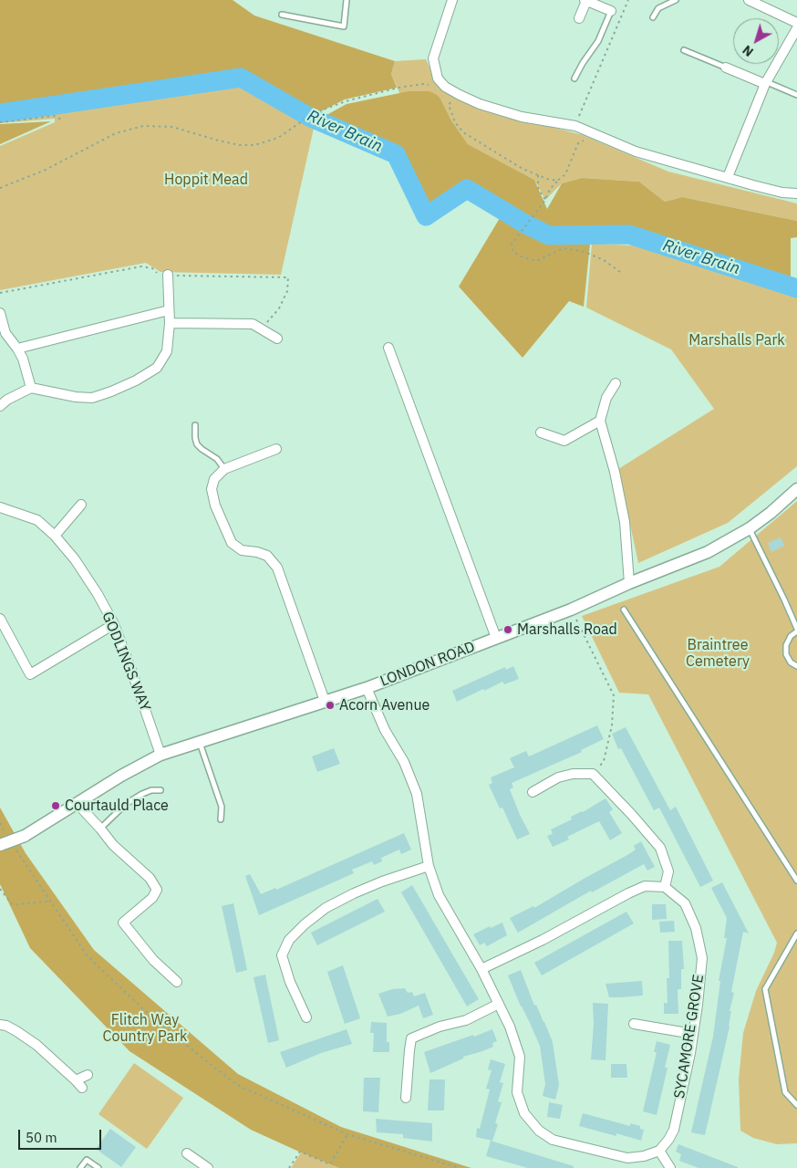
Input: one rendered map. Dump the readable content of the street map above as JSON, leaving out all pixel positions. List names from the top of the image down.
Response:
{
  "streets": {
    "street": ["GODLINGS WAY", "LONDON ROAD", "SYCAMORE GROVE"]
  },
  "crossings": [
    ["GODLINGS WAY", "LONDON ROAD"]
  ],
  "water": ["River Brain"],
  "parks": [
    "Hoppit Mead",
    "Marshalls Park",
    "Braintree Cemetery",
    "Flitch Way Country Park"
  ],
  "places": ["Marshalls Road", "Acorn Avenue", "Courtauld Place"],
  "scale_bar": "50 m",
  "north": "bottom left"
}
